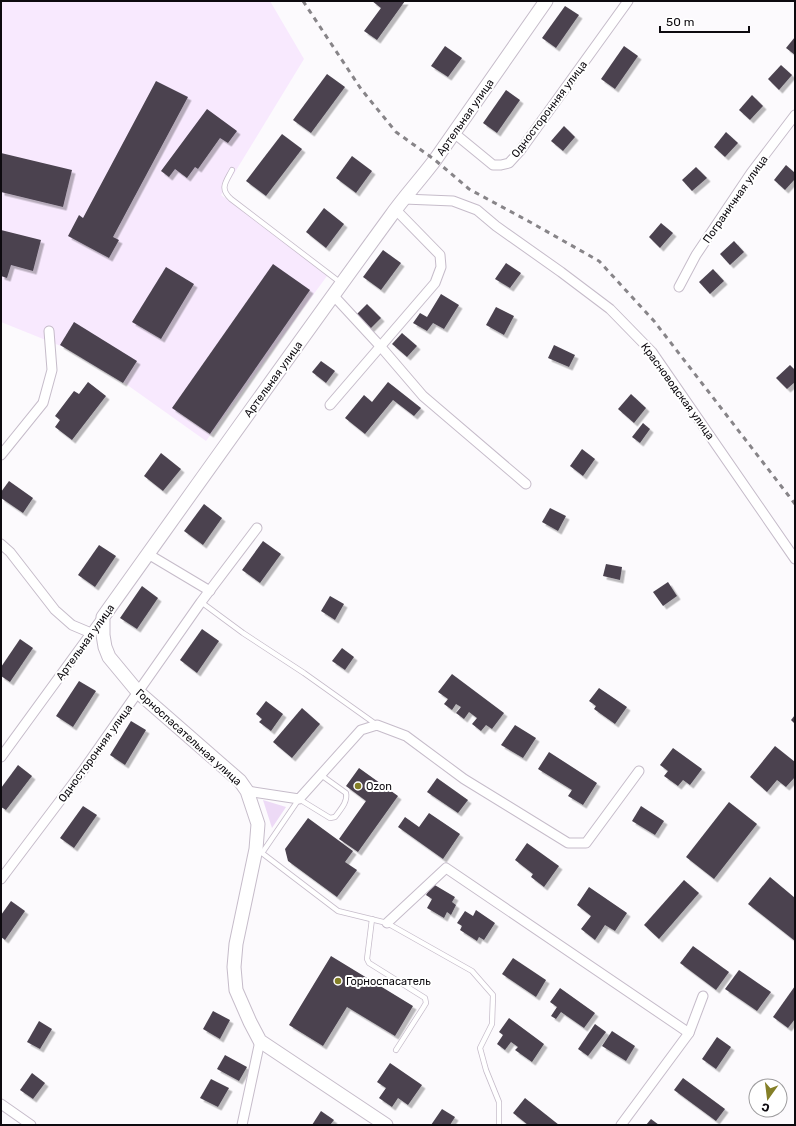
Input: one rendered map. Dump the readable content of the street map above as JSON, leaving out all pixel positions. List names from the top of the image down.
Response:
{
  "streets": {
    "main road": ["Артельная улица", "Горноспасательная улица"],
    "street": ["Односторонняя улица", "Пограничная улица", "Красноводская улица"]
  },
  "crossings": [
    ["Односторонняя улица", "Артельная улица"],
    ["Односторонняя улица", "Горноспасательная улица"],
    ["Артельная улица", "Красноводская улица"],
    ["Артельная улица", "Горноспасательная улица"]
  ],
  "places": ["Ozon", "Горноспасатель"],
  "scale_bar": "50 m",
  "north": "bottom"
}
